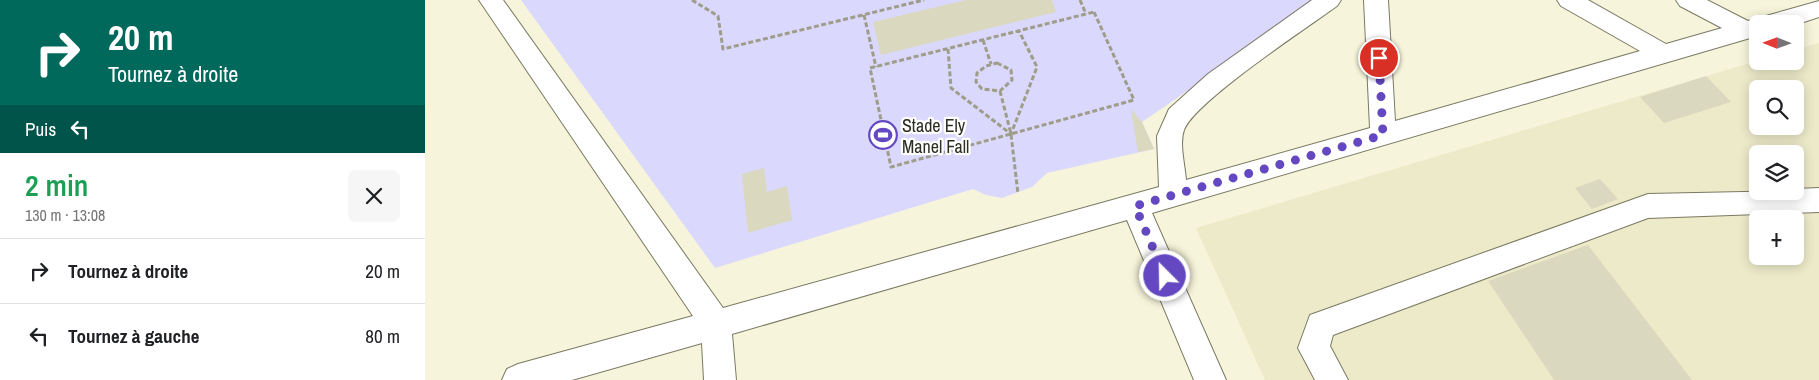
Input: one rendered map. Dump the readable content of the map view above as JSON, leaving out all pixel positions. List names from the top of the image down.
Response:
{
  "places": {
    "sports": ["Stade Ely Manel Fall"]
  },
  "north": "left",
  "page": {
    "turn": ["20 m", "Tournez à droite"],
    "map_buttons": "+",
    "then": "Puis",
    "heading": ["2 min", "130 m · 13:08"],
    "list": [
      {
        "name": "Tournez à droite",
        "value": "20 m"
      },
      {
        "name": "Tournez à gauche",
        "value": "80 m"
      }
    ]
  }
}
